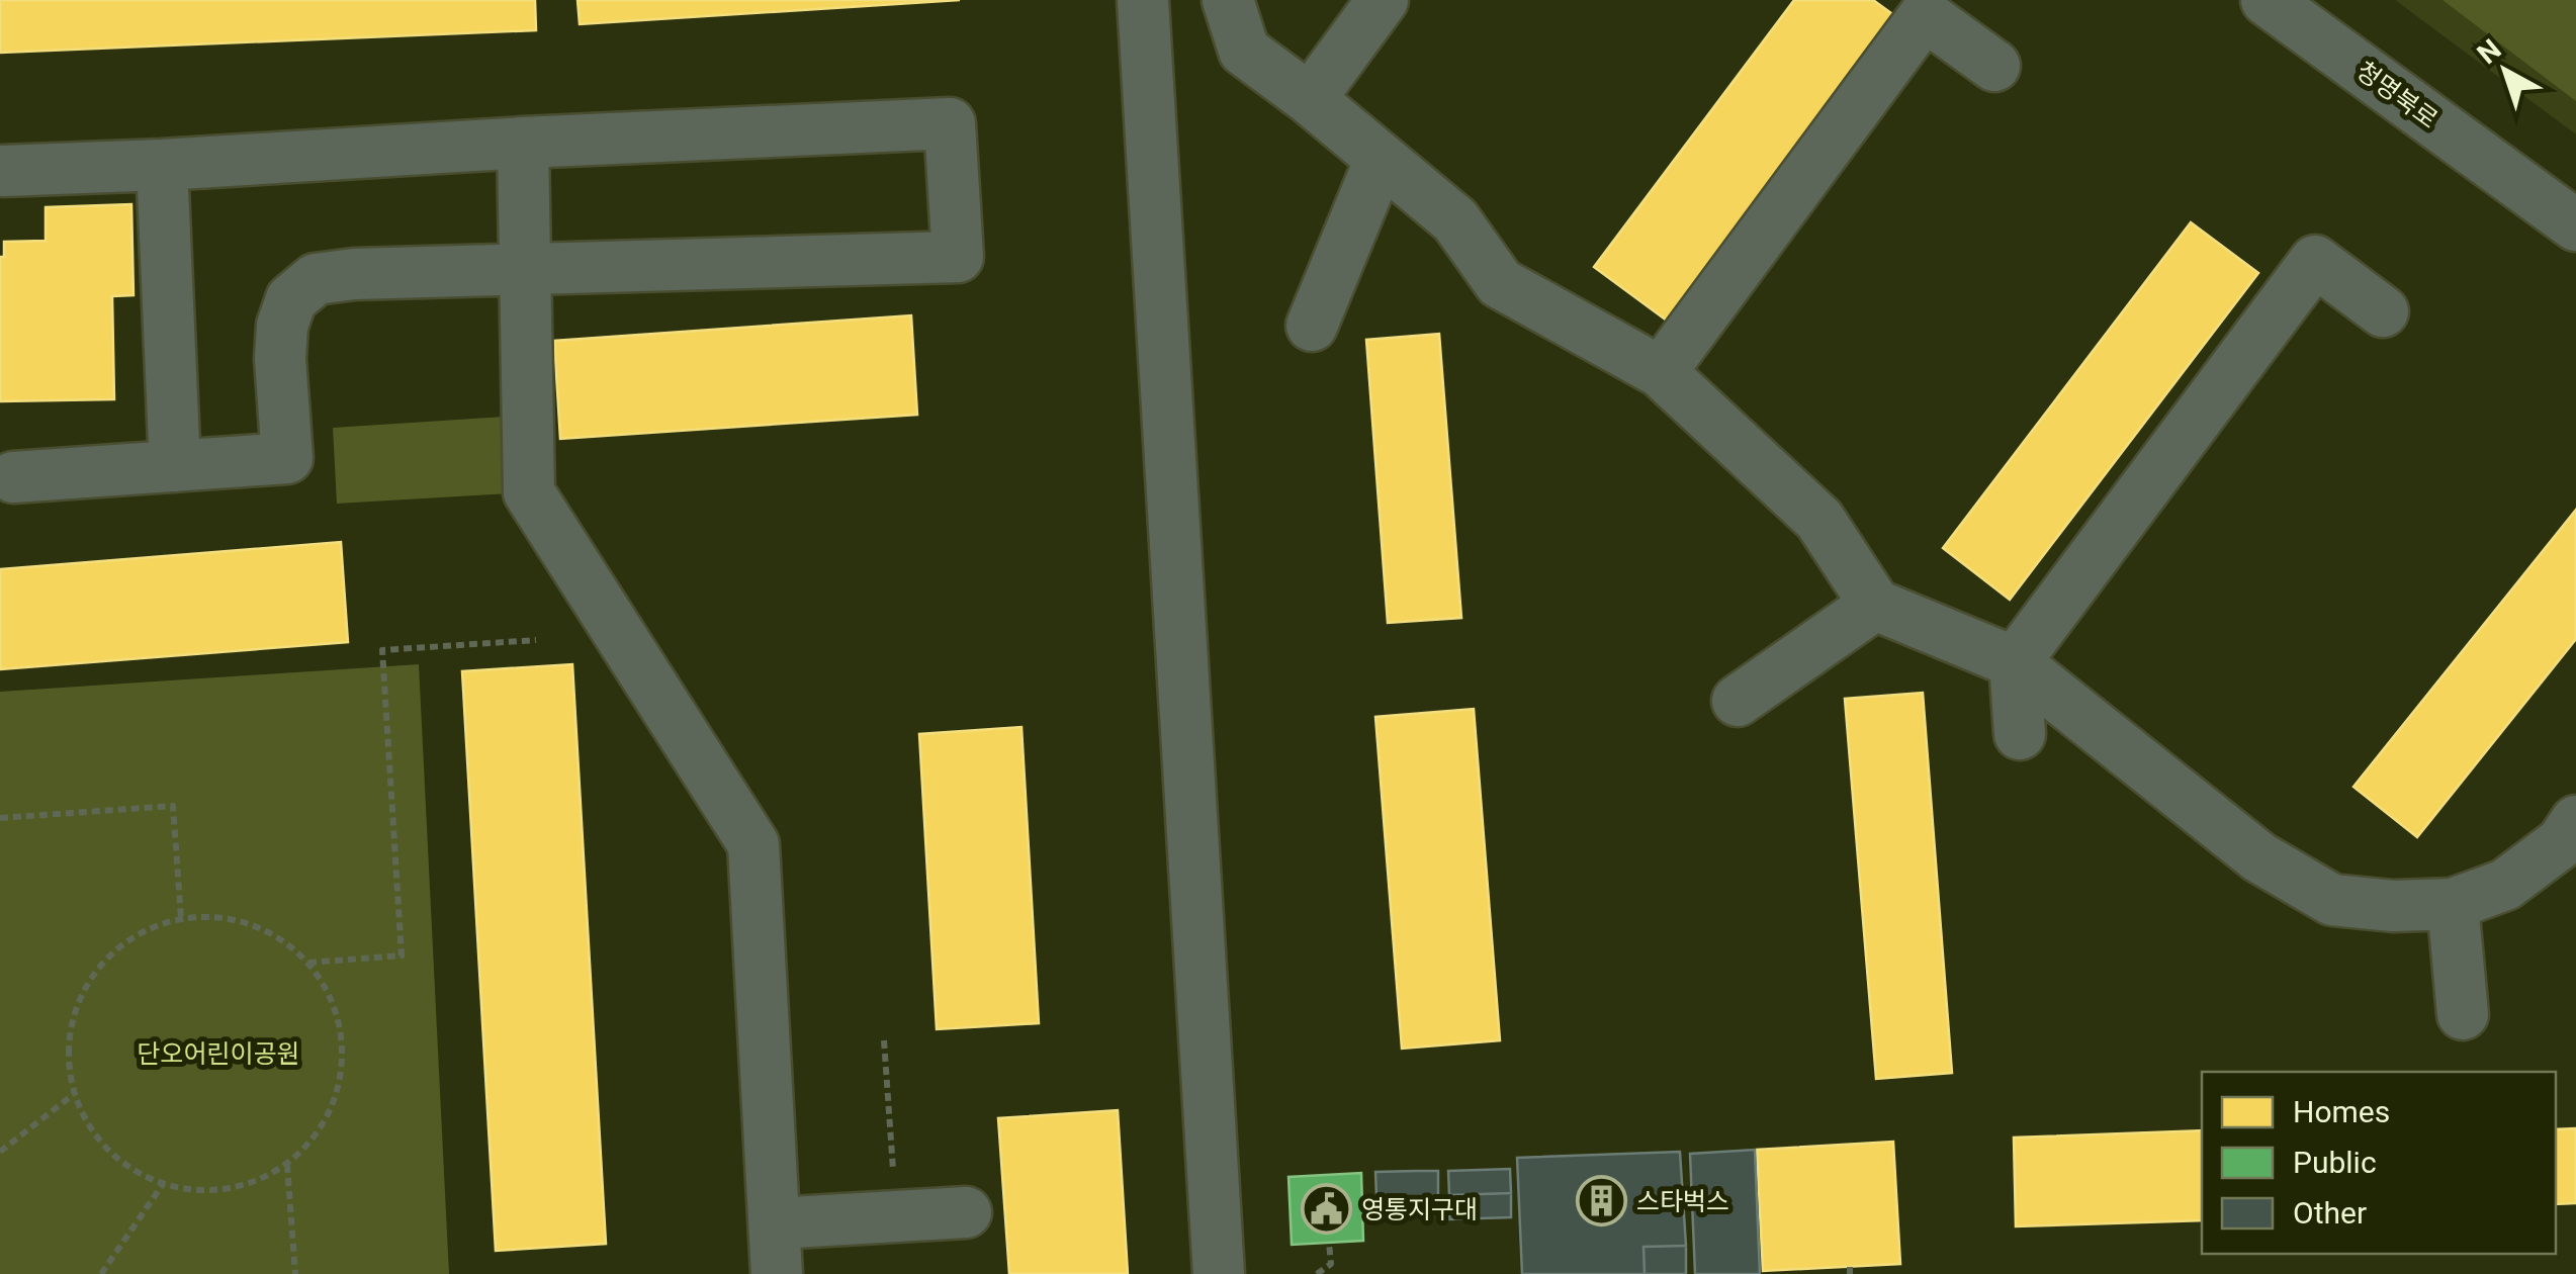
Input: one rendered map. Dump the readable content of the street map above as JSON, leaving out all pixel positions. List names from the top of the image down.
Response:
{
  "streets": {
    "street": ["청명북로"]
  },
  "parks": ["단오어린이공원"],
  "places": {
    "building": ["스타벅스"],
    "public building": ["영통지구대"]
  },
  "legend": ["Homes", "Public", "Other"],
  "north": "top left"
}
